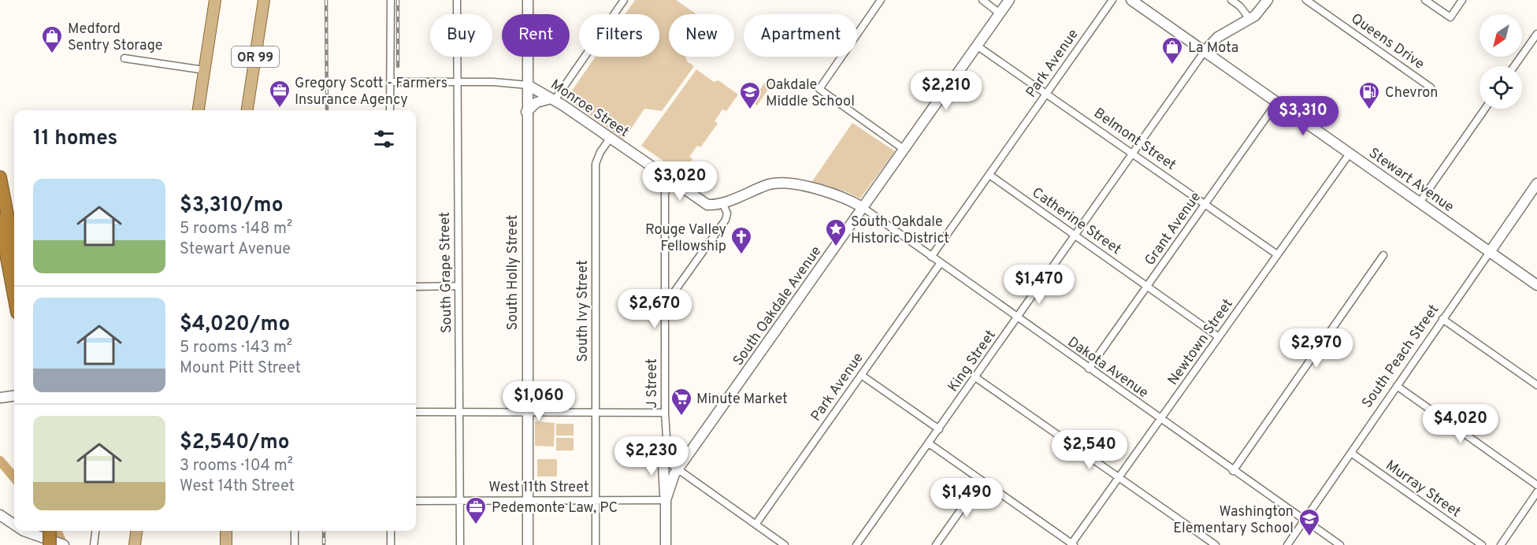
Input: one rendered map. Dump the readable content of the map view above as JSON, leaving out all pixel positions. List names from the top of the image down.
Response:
{
  "streets": {
    "main road": ["OR 99"],
    "street": [
      "Queens Drive",
      "Park Avenue",
      "Monroe Street",
      "Belmont Street",
      "Stewart Avenue",
      "Catherine Street",
      "Grant Avenue",
      "South Grape Street",
      "South Holly Street",
      "South Oakdale Avenue",
      "South Ivy Street",
      "Newtown Street",
      "South Peach Street",
      "King Street",
      "Dakota Avenue",
      "J Street",
      "West 11th Street",
      "Murray Street"
    ]
  },
  "crossings": [
    ["Park Avenue", "Belmont Street"],
    ["Park Avenue", "Catherine Street"],
    ["Park Avenue", "Dakota Avenue"],
    ["Monroe Street", "South Grape Street"],
    ["Monroe Street", "South Holly Street"],
    ["Monroe Street", "South Oakdale Avenue"],
    ["Monroe Street", "South Ivy Street"],
    ["Monroe Street", "Dakota Avenue"],
    ["Monroe Street", "J Street"],
    ["Belmont Street", "Grant Avenue"],
    ["Belmont Street", "South Oakdale Avenue"],
    ["Belmont Street", "Newtown Street"],
    ["Belmont Street", "King Street"],
    ["Stewart Avenue", "Grant Avenue"],
    ["Stewart Avenue", "Newtown Street"],
    ["Stewart Avenue", "South Peach Street"],
    ["Stewart Avenue", "King Street"],
    ["Catherine Street", "Grant Avenue"],
    ["Catherine Street", "Newtown Street"],
    ["Catherine Street", "King Street"],
    ["Grant Avenue", "Dakota Avenue"],
    ["South Grape Street", "West 11th Street"],
    ["South Holly Street", "West 11th Street"],
    ["South Oakdale Avenue", "Dakota Avenue"],
    ["South Oakdale Avenue", "West 11th Street"],
    ["South Ivy Street", "West 11th Street"],
    ["Newtown Street", "Dakota Avenue"],
    ["South Peach Street", "Dakota Avenue"],
    ["South Peach Street", "Murray Street"],
    ["King Street", "Dakota Avenue"]
  ],
  "places": {
    "shop": ["Medford Sentry Storage", "La Mota"],
    "office": ["Gregory Scott - Farmers Insurance Agency", "Pedemonte Law, PC"],
    "school or university": ["Oakdale Middle School", "Washington Elementary School"],
    "fuel station": ["Chevron"],
    "place": ["South Oakdale Historic District"],
    "church": ["Rouge Valley Fellowship"],
    "supermarket": ["Minute Market"]
  },
  "north": "bottom left",
  "page": {
    "chip": [
      "Buy",
      "Rent",
      "Filters",
      "New",
      "Apartment"
    ],
    "price": [
      "$2,210",
      "$3,310",
      "$3,020",
      "$1,470",
      "$2,670",
      "$2,970",
      "$1,060",
      "$4,020",
      "$2,540",
      "$2,230",
      "$1,490"
    ],
    "heading": "11 homes",
    "list": [
      {
        "name": "$3,310/mo",
        "note": "5 rooms · 148 m² · Stewart Avenue"
      },
      {
        "name": "$4,020/mo",
        "note": "5 rooms · 143 m² · Mount Pitt Street"
      },
      {
        "name": "$2,540/mo",
        "note": "3 rooms · 104 m² · West 14th Street"
      }
    ]
  }
}
